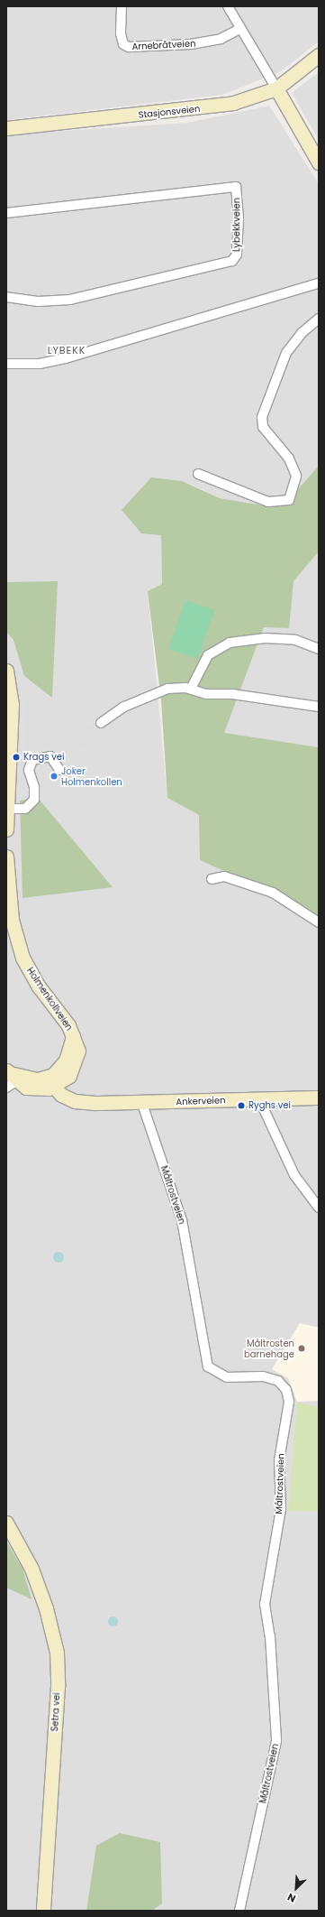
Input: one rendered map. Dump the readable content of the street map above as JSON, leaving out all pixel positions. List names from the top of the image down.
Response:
{
  "streets": {
    "street": [
      "Arnebråtveien",
      "Stasjonsveien",
      "Lybekkveien",
      "Holmenkollveien",
      "Ankerveien",
      "Måltrostveien",
      "Setra vei"
    ]
  },
  "crossings": [
    ["Holmenkollveien", "Ankerveien"],
    ["Ankerveien", "Måltrostveien"]
  ],
  "districts": ["LYBEKK"],
  "places": [
    "Krags vei",
    "Joker Holmenkollen",
    "Ryghs vei",
    "Måltrosten barnehage"
  ],
  "north": "bottom left"
}
